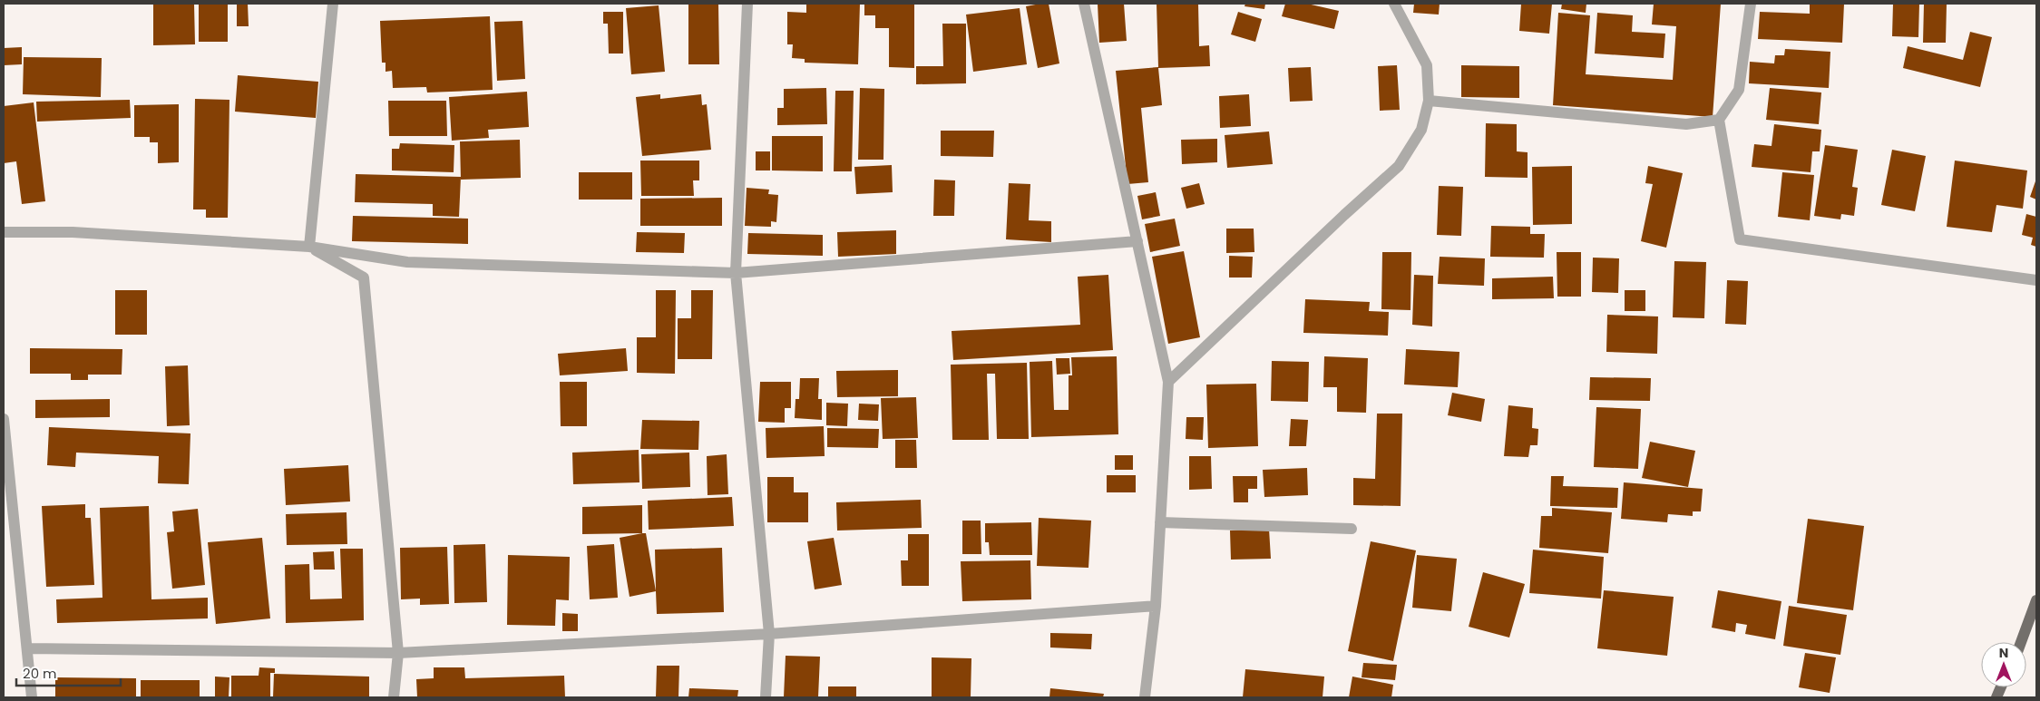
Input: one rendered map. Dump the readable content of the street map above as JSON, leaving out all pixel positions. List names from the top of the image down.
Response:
{
  "scale_bar": "20 m",
  "north": "top"
}
